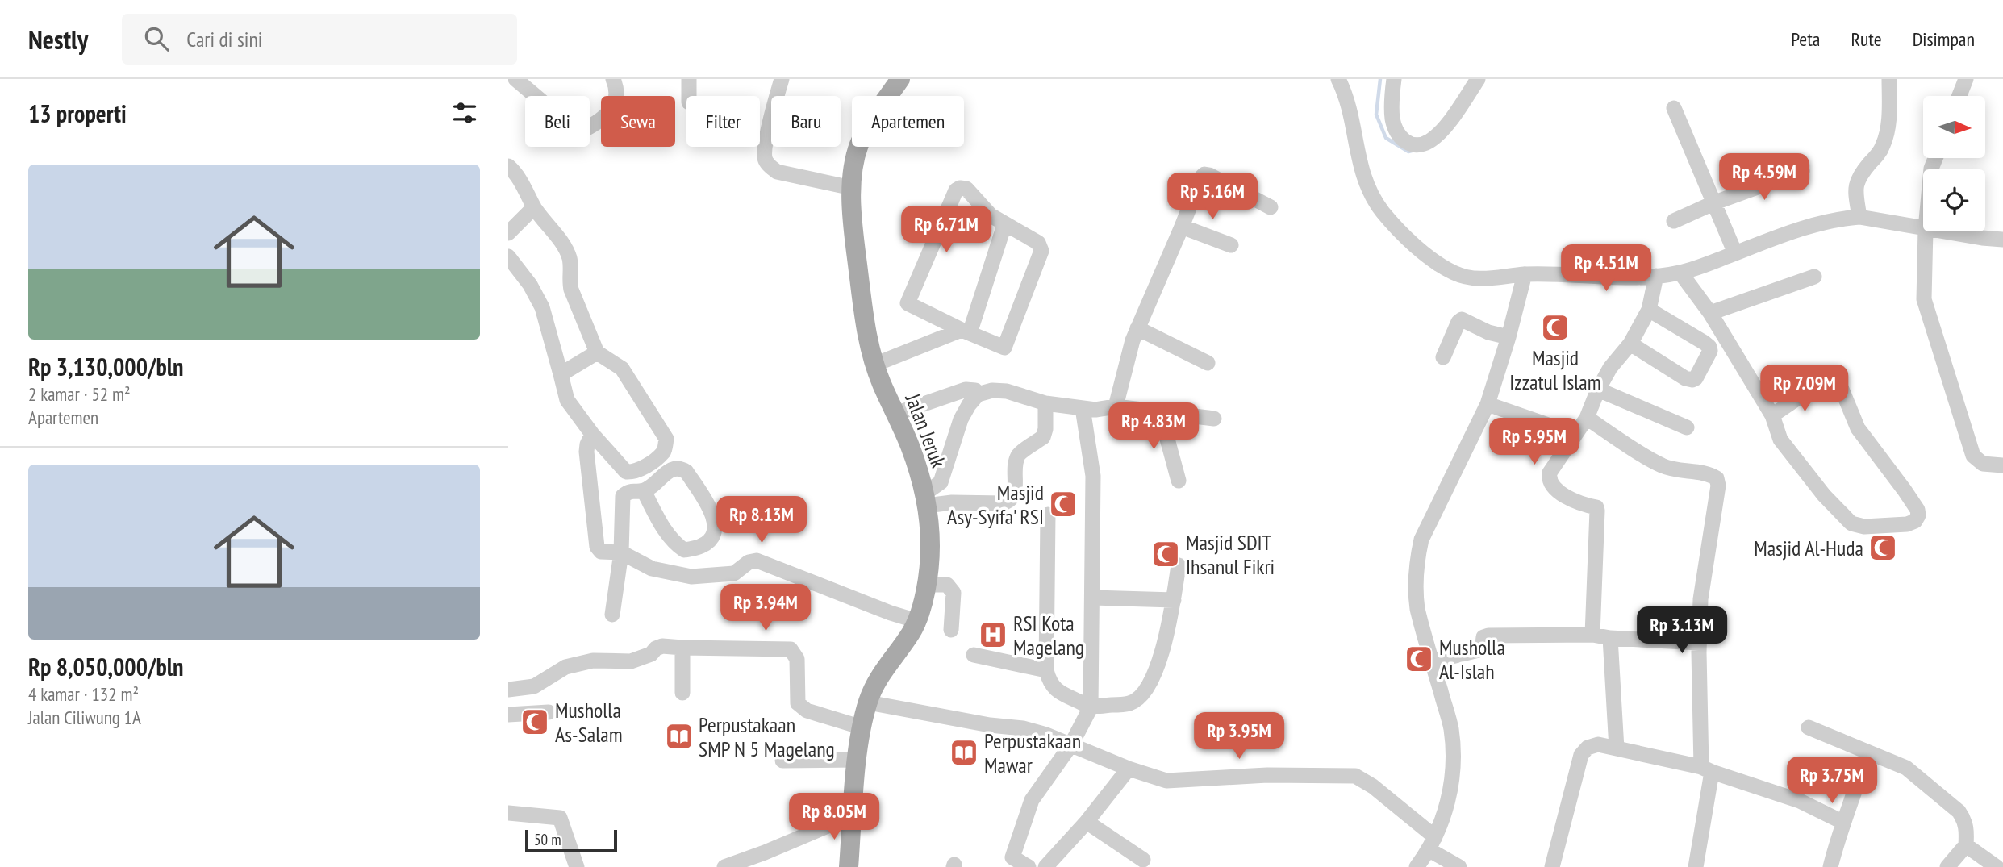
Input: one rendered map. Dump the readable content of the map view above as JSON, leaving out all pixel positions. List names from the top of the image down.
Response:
{
  "streets": {
    "main road": ["Jalan Jeruk"]
  },
  "places": {
    "mosque": [
      "Masjid Izzatul Islam",
      "Masjid Asy-Syifa' RSI",
      "Masjid Al-Huda",
      "Masjid SDIT Ihsanul Fikri",
      "Musholla Al-Islah",
      "Musholla As-Salam"
    ],
    "hospital": ["RSI Kota Magelang"],
    "library": ["Perpustakaan SMP N 5 Magelang", "Perpustakaan Mawar"]
  },
  "scale_bar": "50 m",
  "north": "right",
  "page": {
    "header": "Nestly",
    "search": "Cari di sini",
    "nav": ["Peta", "Rute", "Disimpan"],
    "heading": "13 properti",
    "chip": [
      "Beli",
      "Sewa",
      "Filter",
      "Baru",
      "Apartemen"
    ],
    "list": [
      {
        "name": "Rp 3,130,000/bln",
        "note": "2 kamar · 52 m² · Apartemen"
      },
      {
        "name": "Rp 8,050,000/bln",
        "note": "4 kamar · 132 m² · Jalan Ciliwung 1A"
      }
    ],
    "price": [
      "Rp 4.59M",
      "Rp 5.16M",
      "Rp 6.71M",
      "Rp 4.51M",
      "Rp 7.09M",
      "Rp 4.83M",
      "Rp 5.95M",
      "Rp 8.13M",
      "Rp 3.94M",
      "Rp 3.13M",
      "Rp 3.95M",
      "Rp 3.75M",
      "Rp 8.05M"
    ],
    "scale": "50 m"
  }
}
